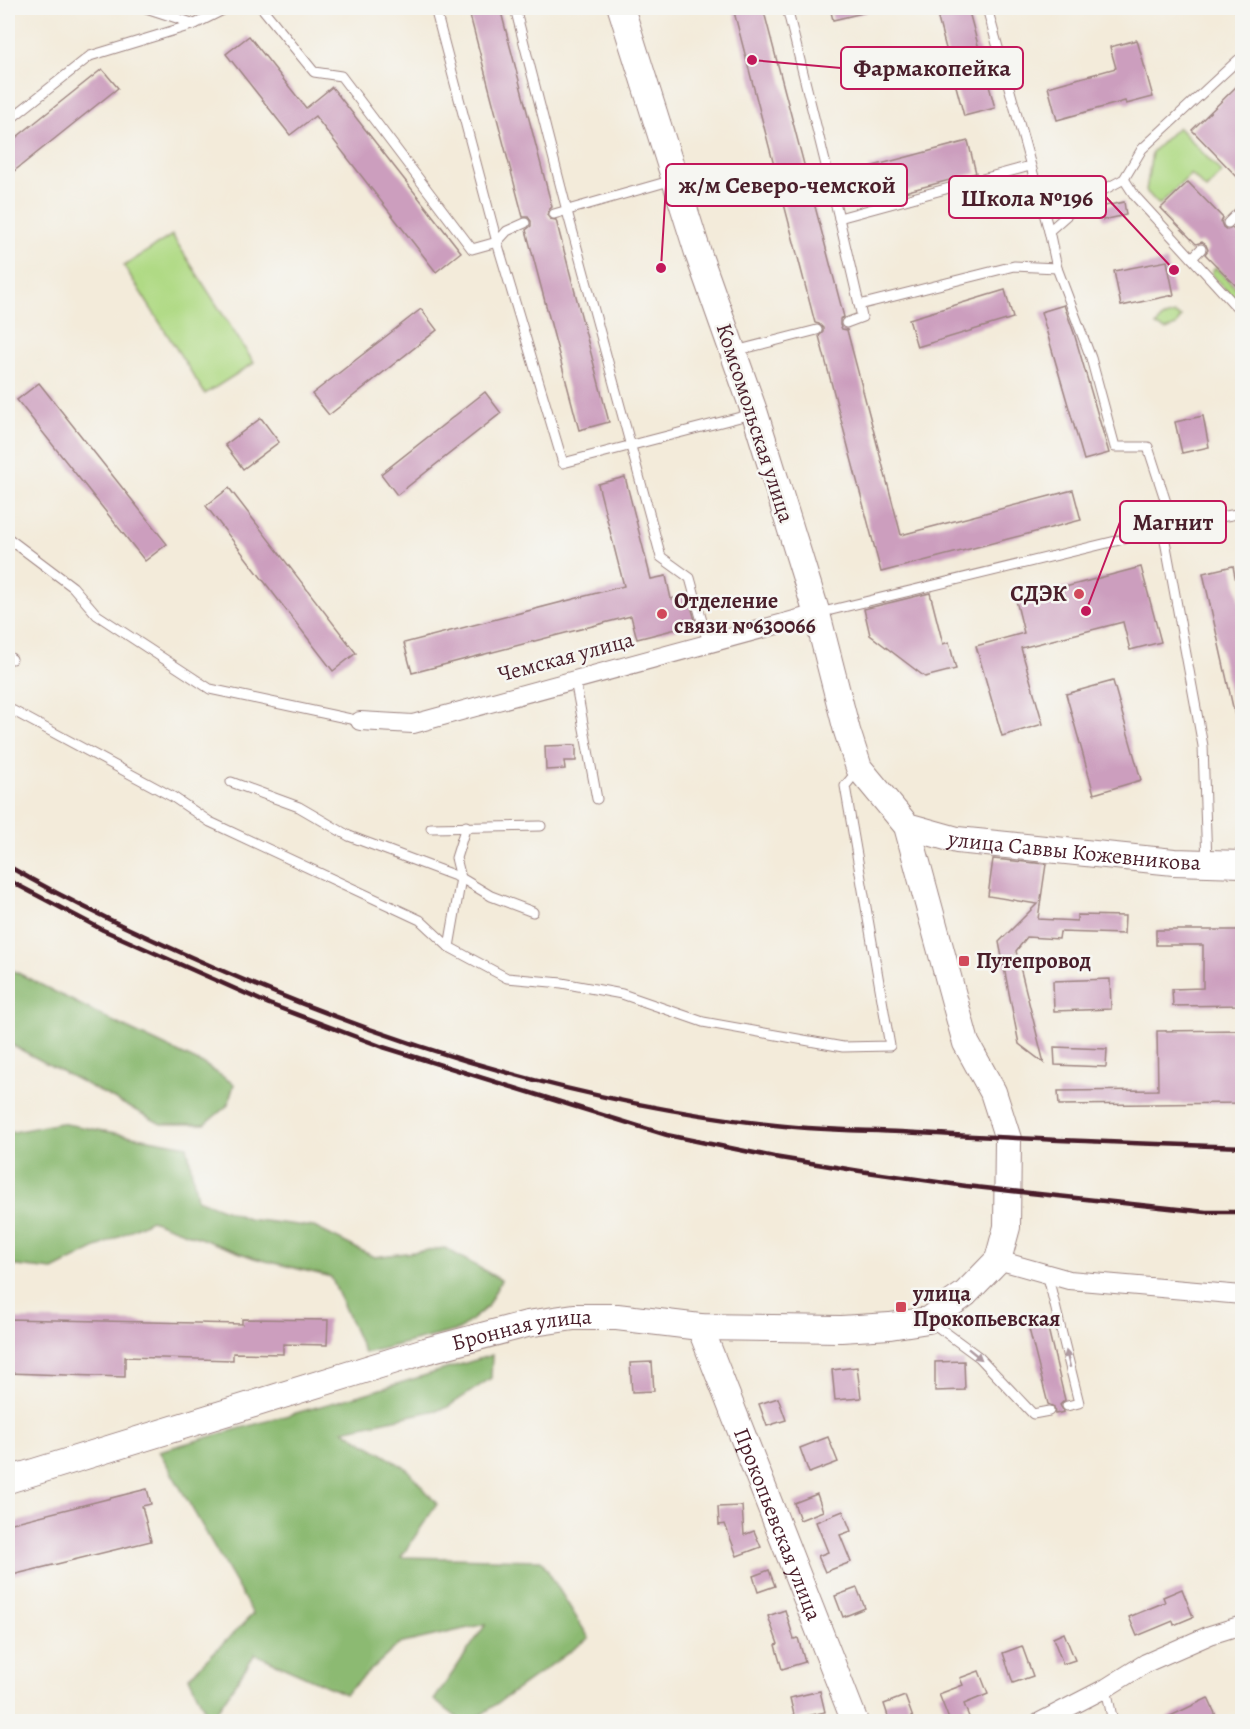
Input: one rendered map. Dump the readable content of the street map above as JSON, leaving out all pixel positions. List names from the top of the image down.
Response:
{
  "streets": {
    "main road": [
      "Комсомольская улица",
      "улица Саввы Кожевникова",
      "Бронная улица",
      "Прокопьевская улица"
    ],
    "street": ["Чемская улица"]
  },
  "crossings": [
    ["Комсомольская улица", "Чемская улица"],
    ["Комсомольская улица", "улица Саввы Кожевникова"],
    ["Комсомольская улица", "Бронная улица"],
    ["улица Саввы Кожевникова", "Бронная улица"],
    ["Бронная улица", "Прокопьевская улица"]
  ],
  "places": {
    "other": [
      "Фармакопейка",
      "ж/м Северо-чемской",
      "Школа №196",
      "СДЭК",
      "Магнит",
      "Отделение связи №630066"
    ],
    "transit": ["Путепровод", "улица Прокопьевская"]
  }
}
